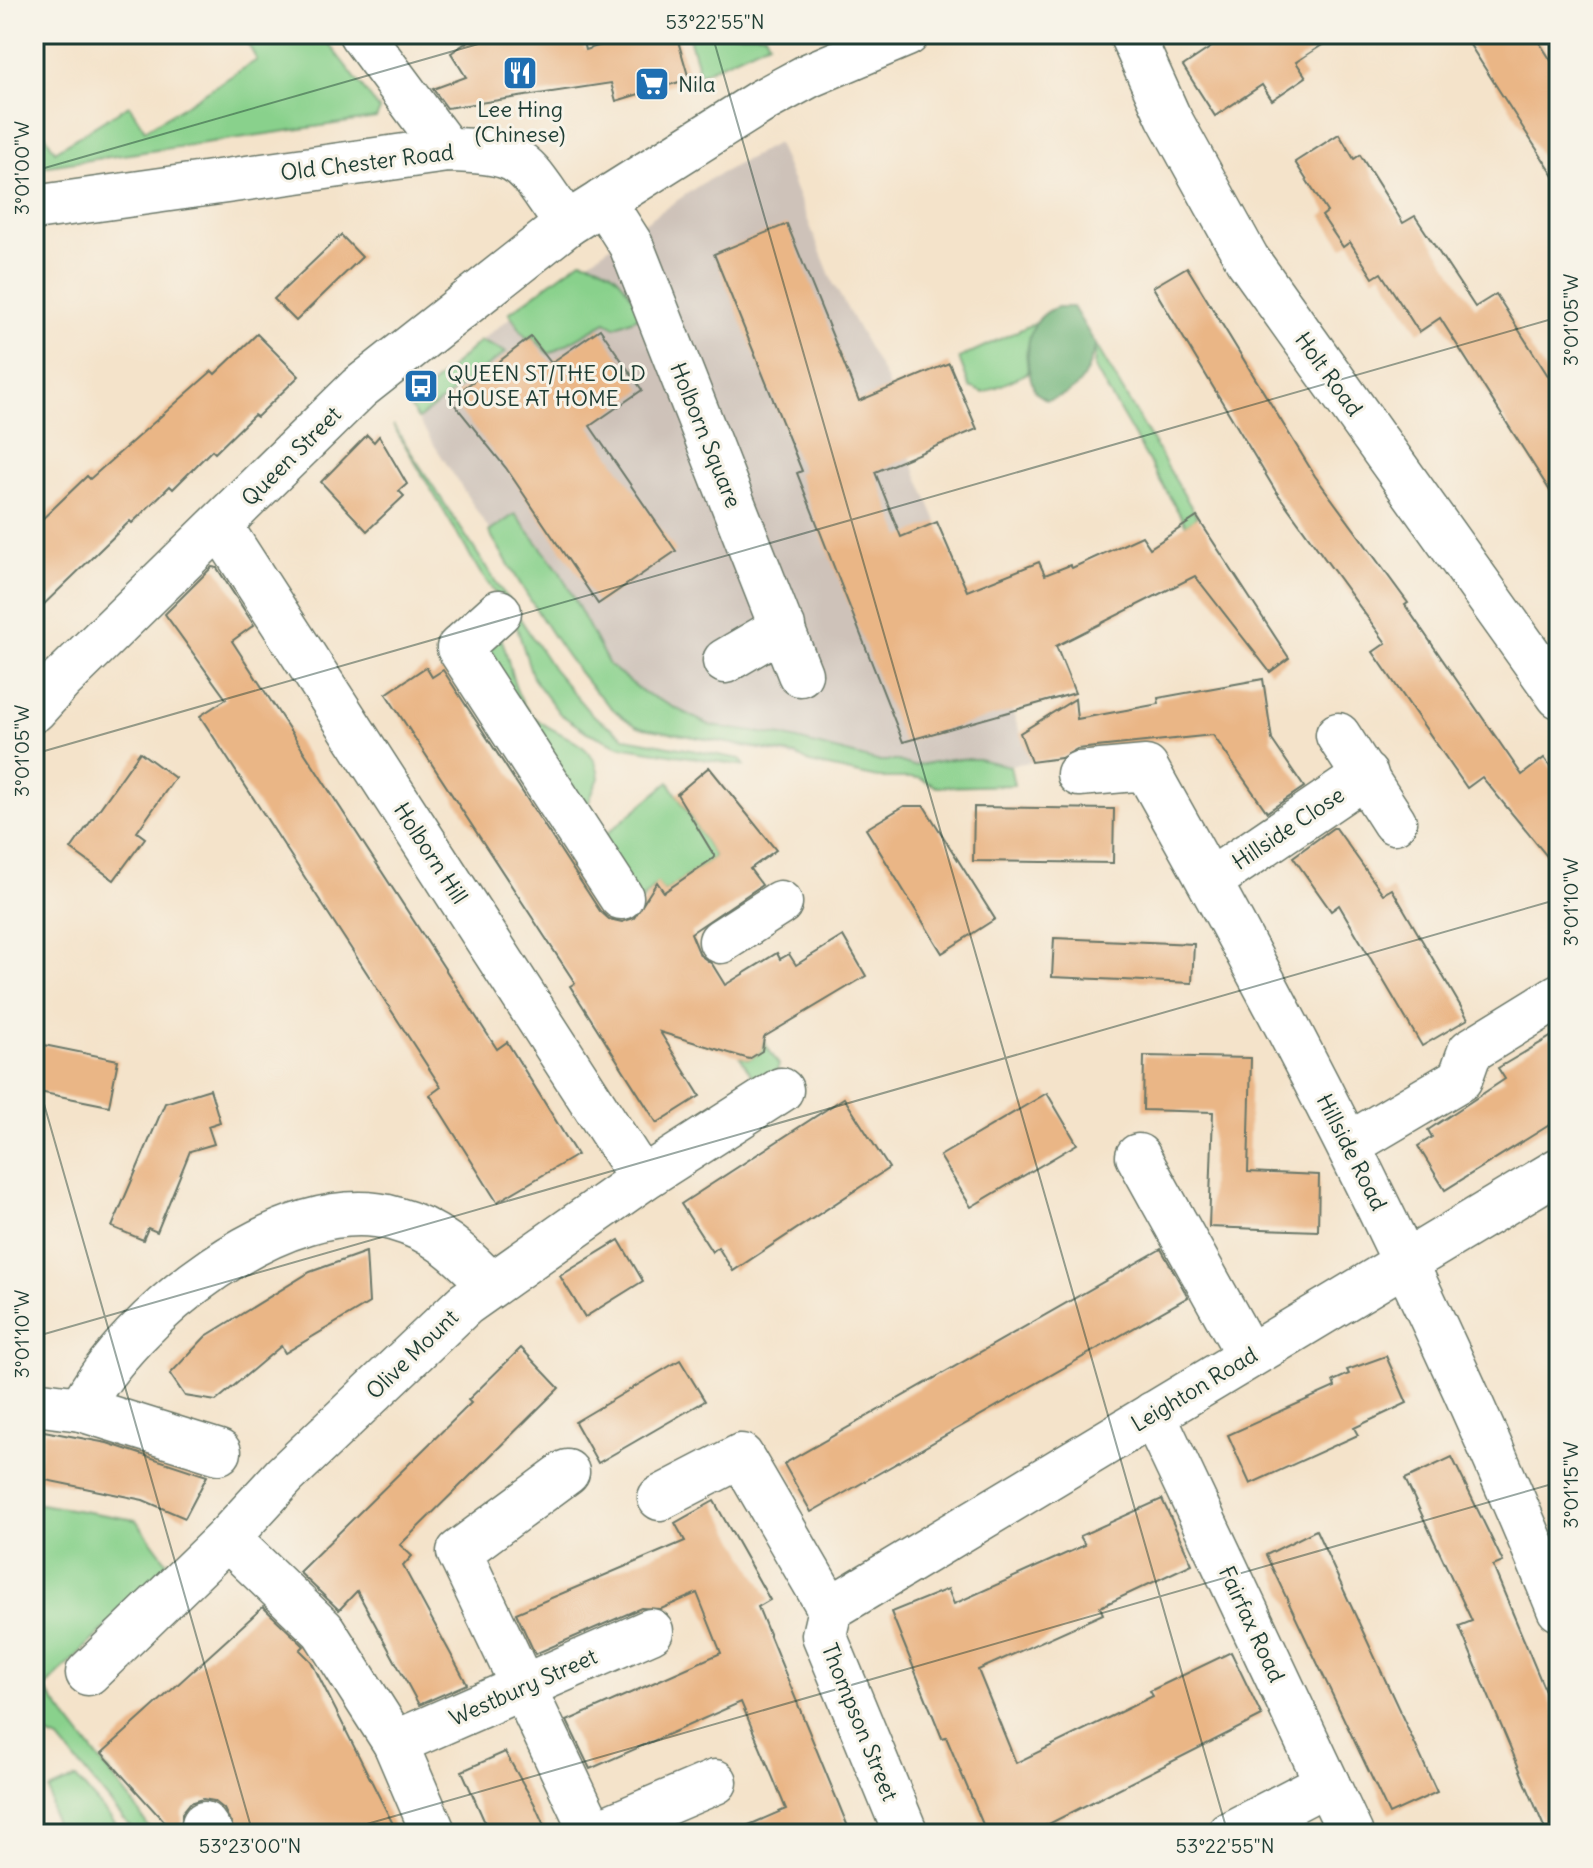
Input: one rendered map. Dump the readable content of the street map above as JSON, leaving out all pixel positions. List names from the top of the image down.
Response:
{
  "streets": {
    "street": [
      "Old Chester Road",
      "Holt Road",
      "Holborn Square",
      "Queen Street",
      "Hillside Close",
      "Holborn Hill",
      "Hillside Road",
      "Olive Mount",
      "Leighton Road",
      "Fairfax Road",
      "Westbury Street",
      "Thompson Street"
    ]
  },
  "crossings": [
    ["Old Chester Road", "Holborn Square"],
    ["Old Chester Road", "Queen Street"],
    ["Holborn Square", "Queen Street"],
    ["Queen Street", "Holborn Hill"],
    ["Hillside Close", "Hillside Road"],
    ["Holborn Hill", "Olive Mount"],
    ["Hillside Road", "Leighton Road"],
    ["Leighton Road", "Fairfax Road"],
    ["Leighton Road", "Thompson Street"]
  ],
  "places": {
    "restaurant": ["Lee Hing (Chinese)"],
    "supermarket": ["Nila"],
    "bus stop": ["QUEEN ST/THE OLD HOUSE AT HOME"]
  },
  "coordinates": [
    "53°22'55\"N",
    "3°01'00\"W",
    "3°01'05\"W",
    "3°01'10\"W",
    "3°01'15\"W",
    "53°23'00\"N"
  ]
}
